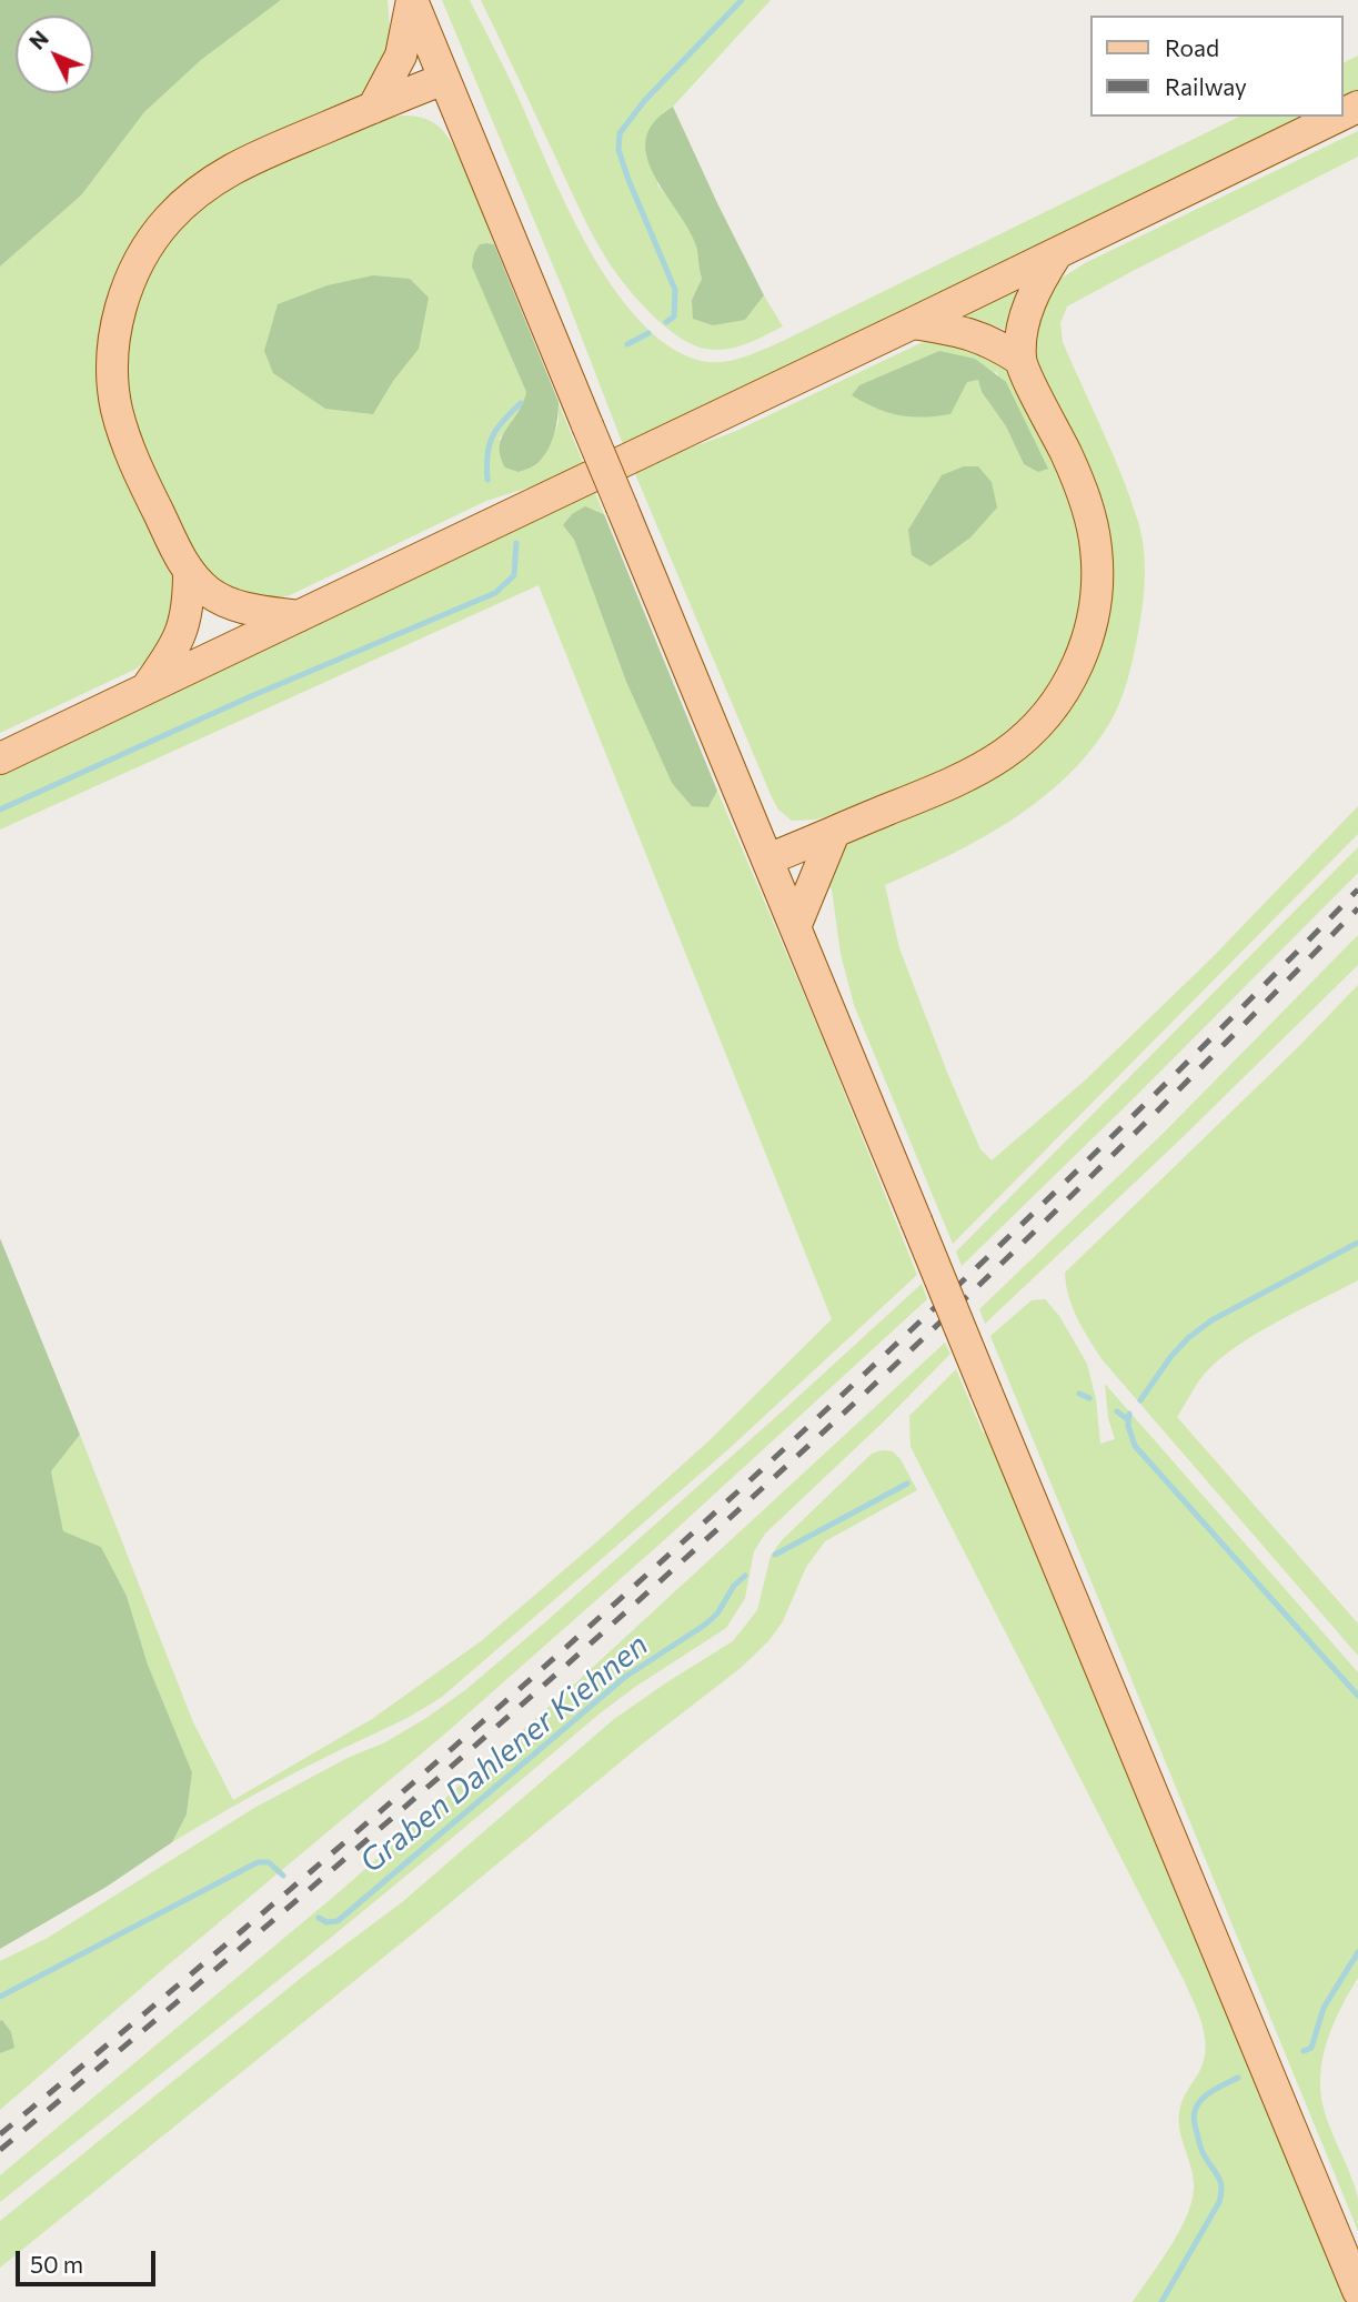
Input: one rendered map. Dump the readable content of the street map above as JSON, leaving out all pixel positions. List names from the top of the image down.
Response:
{
  "water": ["Graben Dahlener Kiehnen"],
  "legend": ["Road", "Railway"],
  "scale_bar": "50 m",
  "north": "top left"
}
